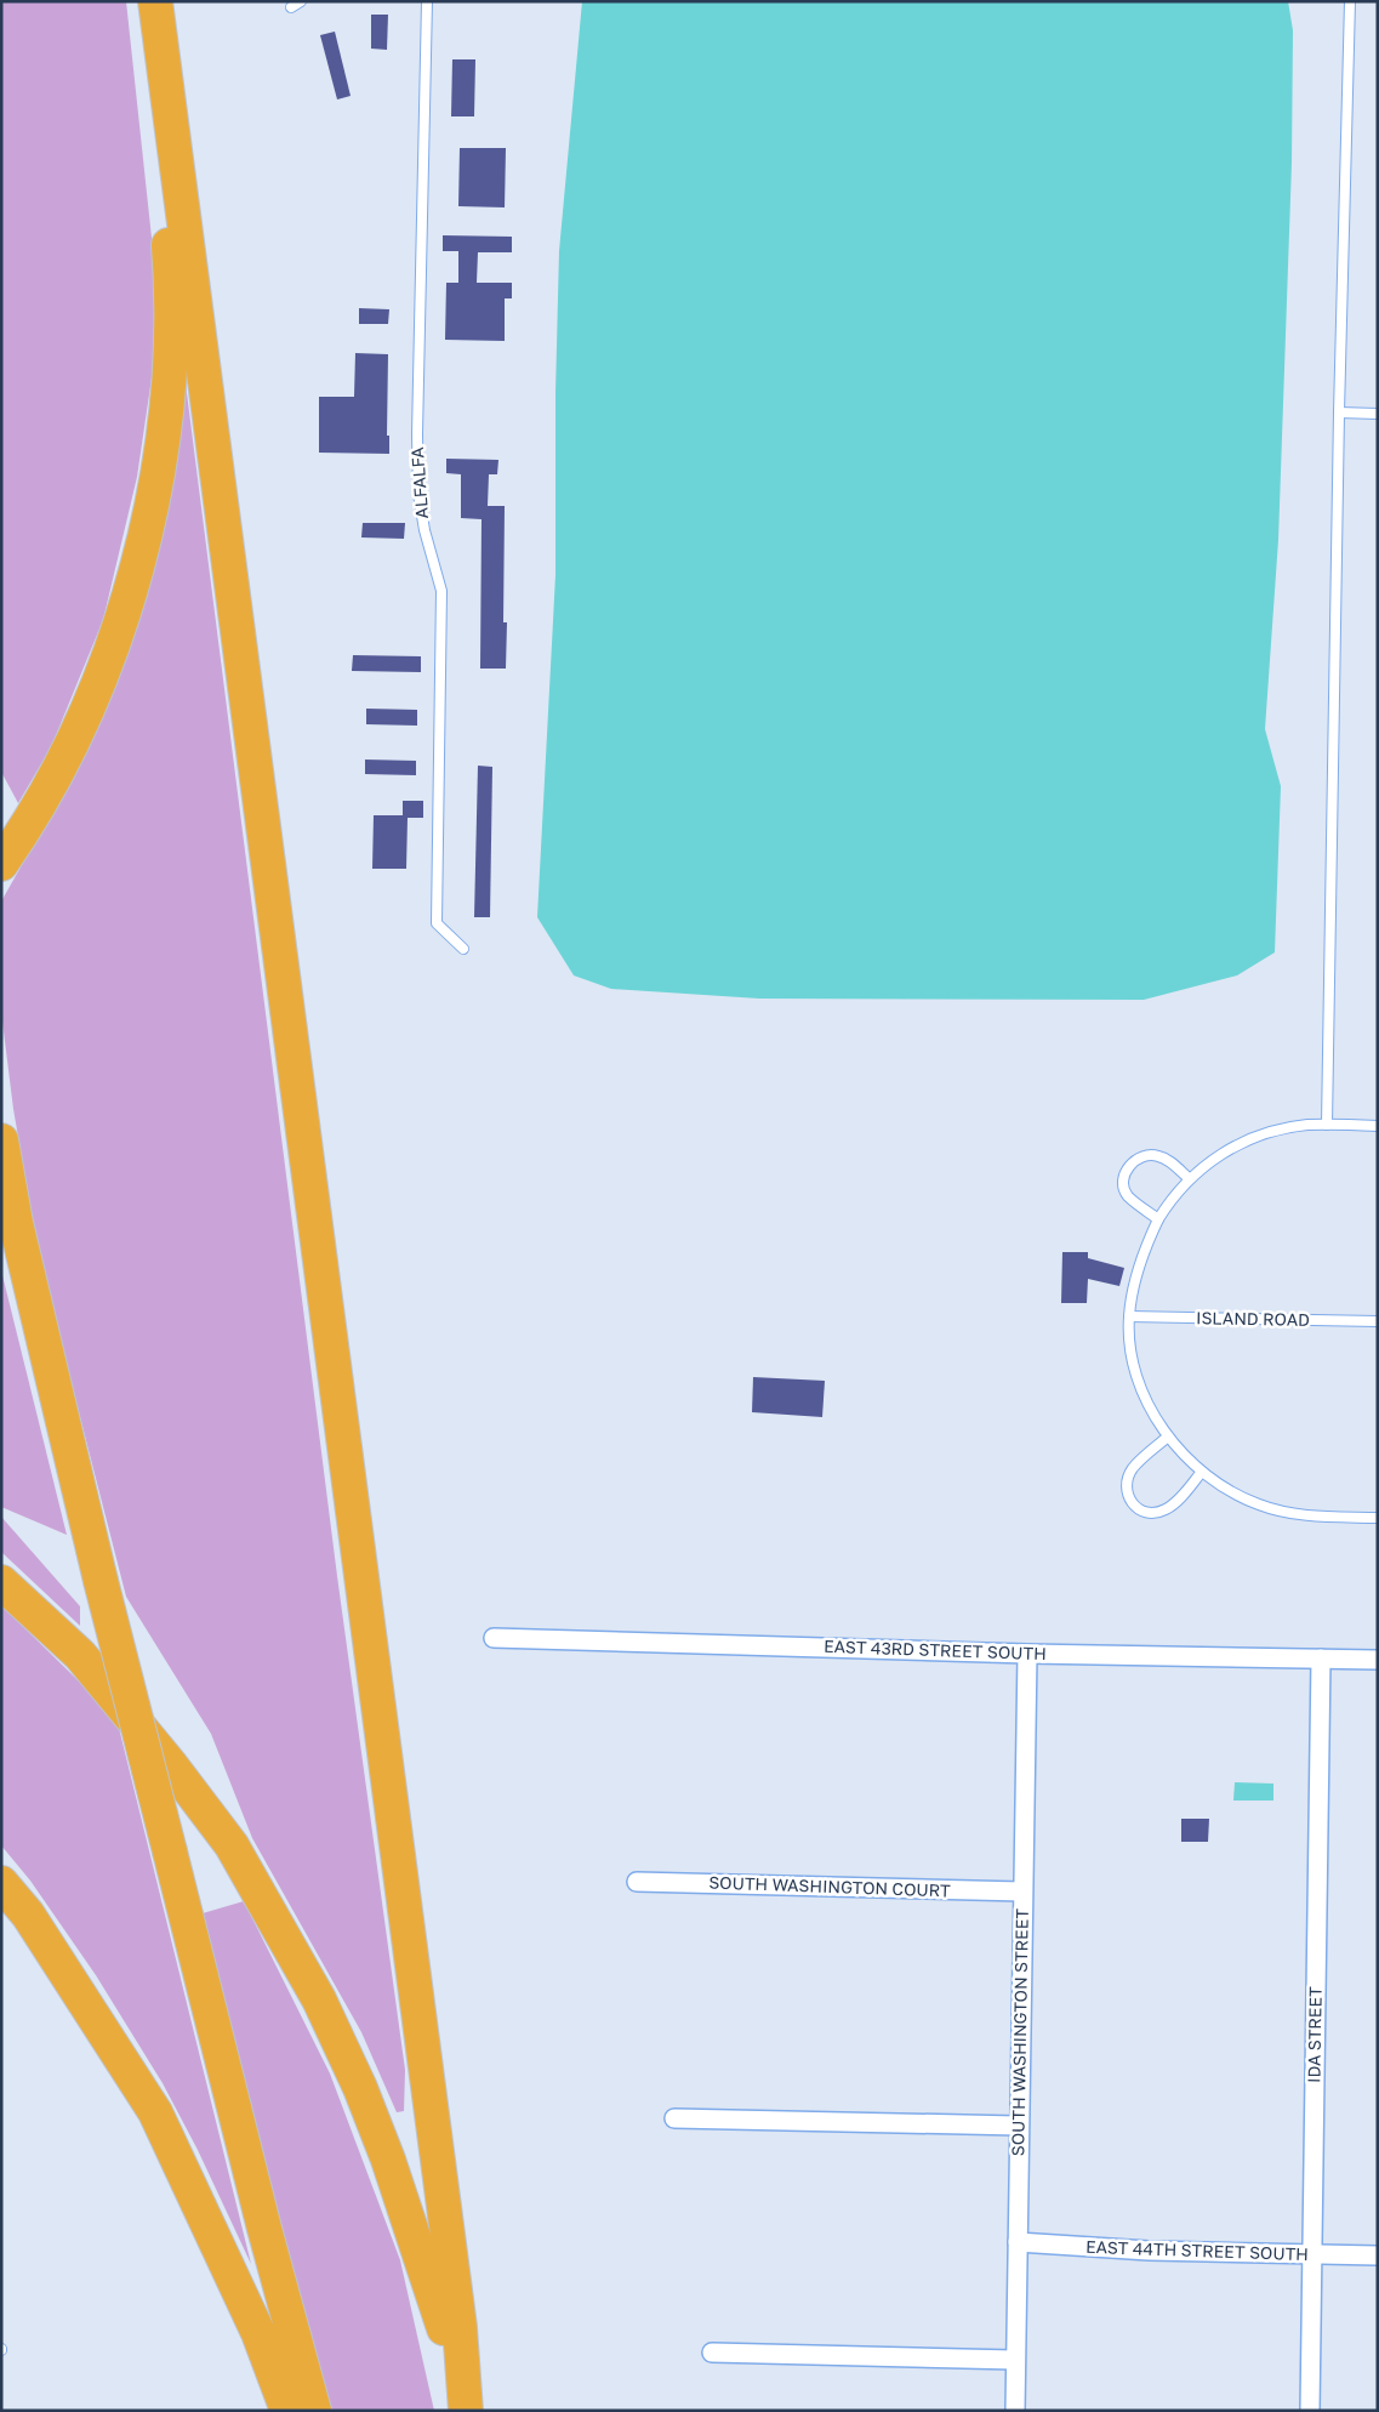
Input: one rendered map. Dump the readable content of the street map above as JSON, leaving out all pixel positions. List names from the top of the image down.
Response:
{
  "streets": {
    "street": [
      "EAST 43RD STREET SOUTH",
      "SOUTH WASHINGTON COURT",
      "SOUTH WASHINGTON STREET",
      "IDA STREET",
      "EAST 44TH STREET SOUTH"
    ],
    "lane": ["ALFALFA", "ISLAND ROAD"]
  },
  "crossings": [
    ["EAST 43RD STREET SOUTH", "SOUTH WASHINGTON STREET"],
    ["EAST 43RD STREET SOUTH", "IDA STREET"],
    ["SOUTH WASHINGTON COURT", "SOUTH WASHINGTON STREET"],
    ["SOUTH WASHINGTON STREET", "EAST 44TH STREET SOUTH"],
    ["IDA STREET", "EAST 44TH STREET SOUTH"]
  ]
}
